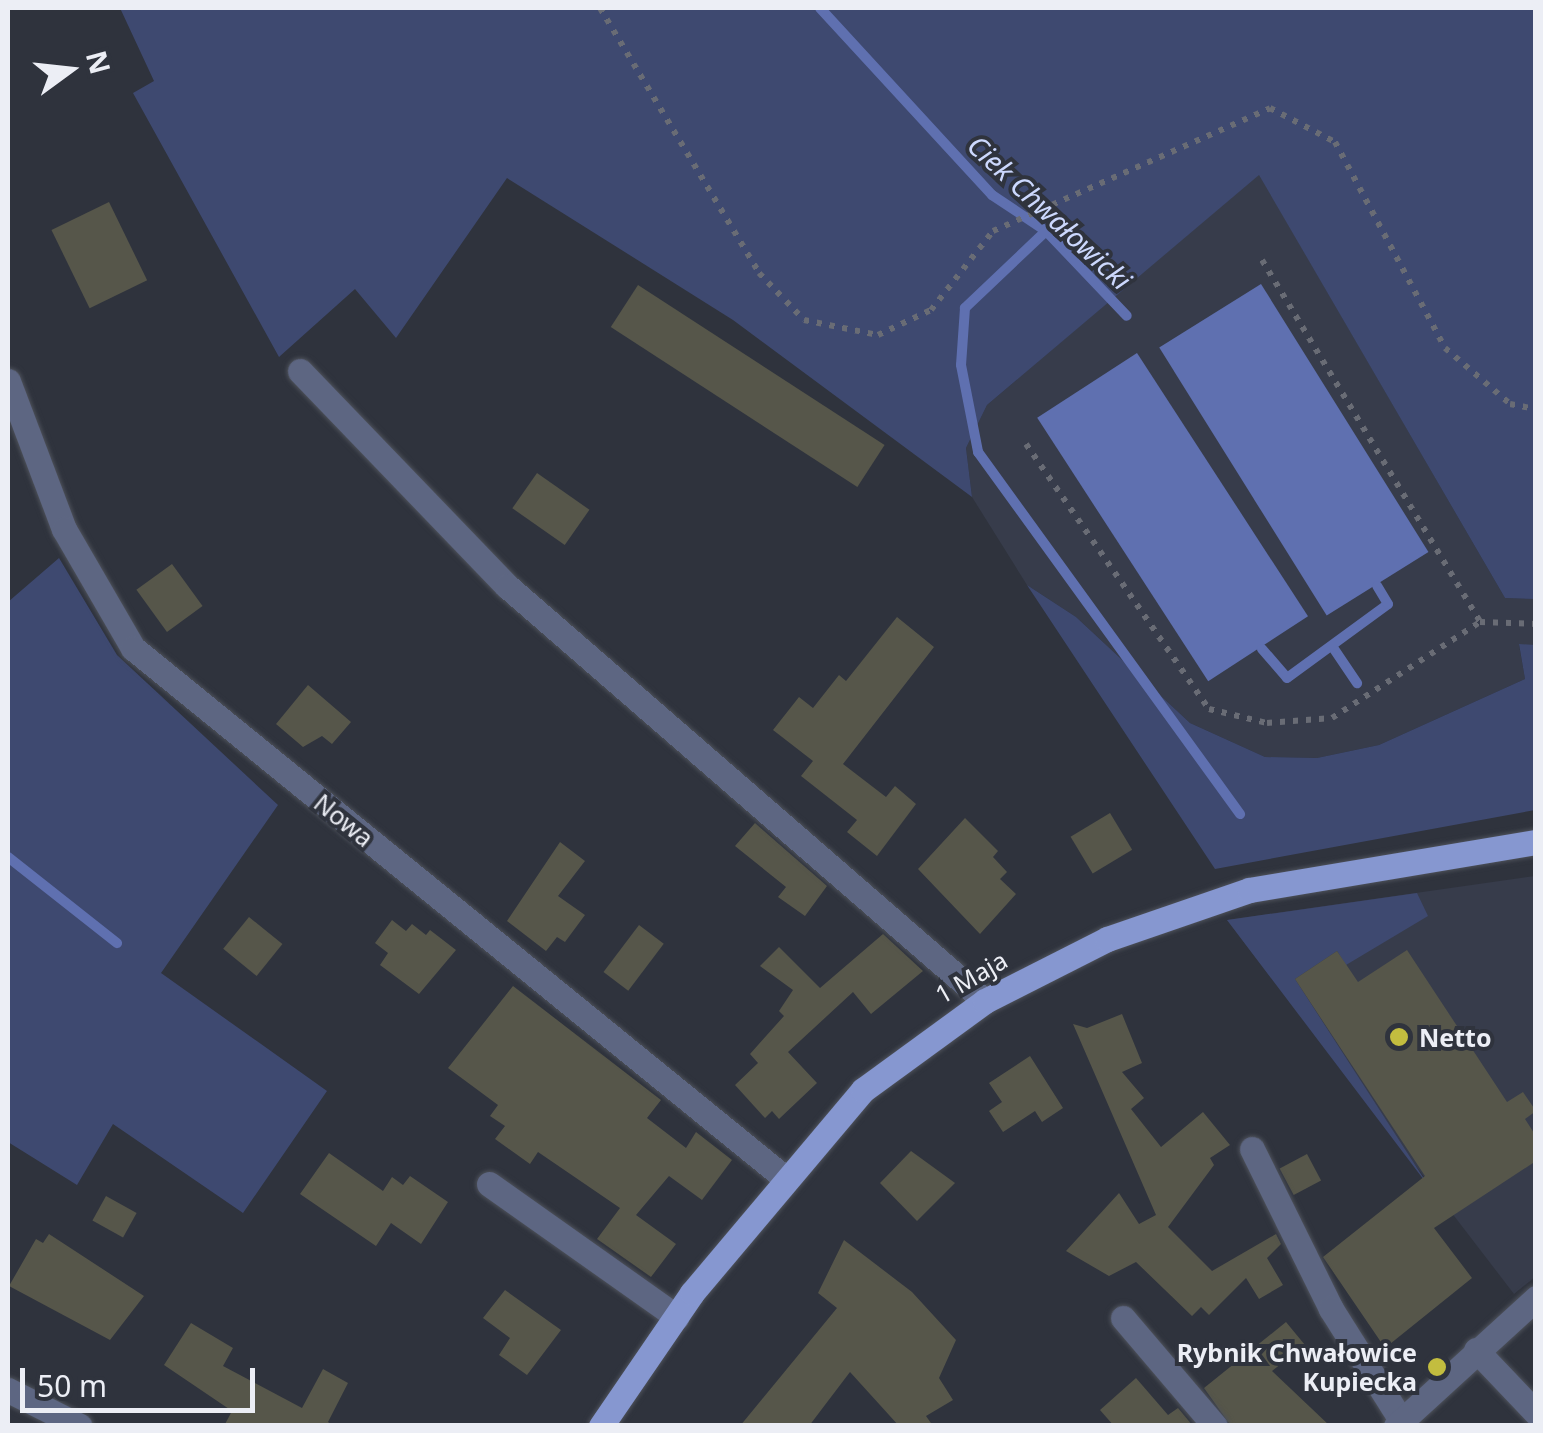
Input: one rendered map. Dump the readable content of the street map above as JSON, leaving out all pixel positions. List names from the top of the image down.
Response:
{
  "streets": {
    "main road": ["1 Maja"],
    "street": ["Nowa"]
  },
  "crossings": [
    ["Nowa", "1 Maja"]
  ],
  "water": ["Ciek Chwałowicki"],
  "places": ["Netto", "Rybnik Chwałowice Kupiecka"],
  "scale_bar": "50 m",
  "north": "right"
}
